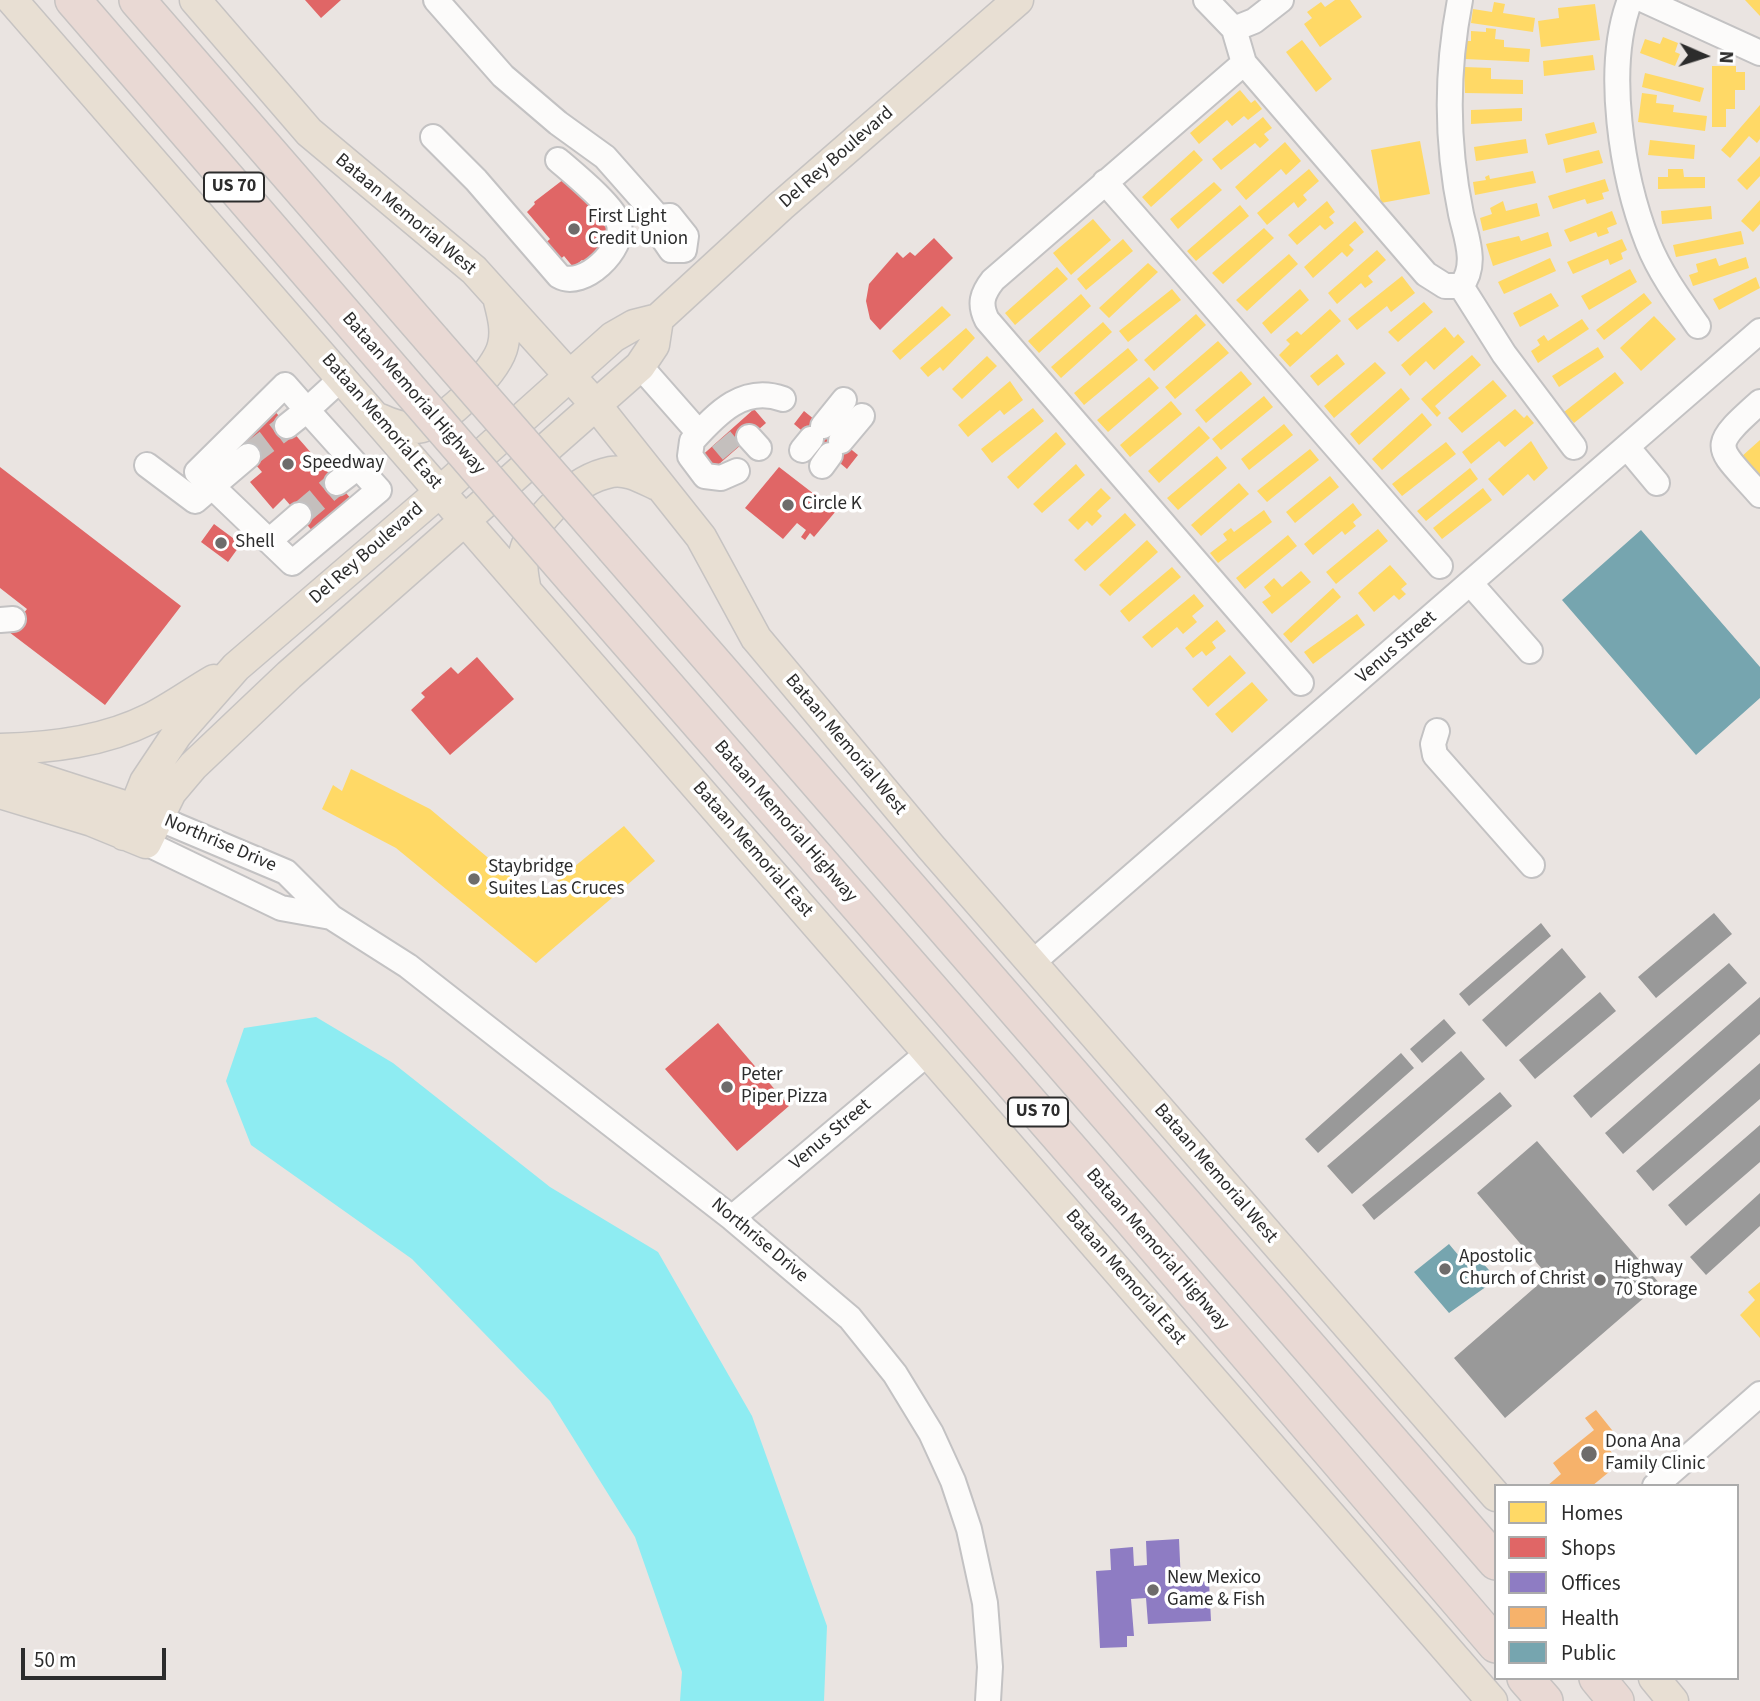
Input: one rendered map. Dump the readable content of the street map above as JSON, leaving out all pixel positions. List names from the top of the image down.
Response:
{
  "streets": {
    "highway": ["US 70", "Bataan Memorial Highway"],
    "main road": ["Del Rey Boulevard", "Bataan Memorial West", "Bataan Memorial East"],
    "street": ["Venus Street", "Northrise Drive"]
  },
  "crossings": [
    ["Del Rey Boulevard", "Bataan Memorial West"],
    ["Del Rey Boulevard", "Bataan Memorial East"],
    ["Del Rey Boulevard", "Northrise Drive"],
    ["Bataan Memorial West", "Venus Street"],
    ["Bataan Memorial East", "Venus Street"],
    ["Venus Street", "Northrise Drive"]
  ],
  "places": [
    "First Light Credit Union",
    "Speedway",
    "Circle K",
    "Shell",
    "Staybridge Suites Las Cruces",
    "Peter Piper Pizza",
    "Apostolic Church of Christ",
    "Highway 70 Storage",
    "Dona Ana Family Clinic",
    "New Mexico Game & Fish"
  ],
  "legend": [
    "Homes",
    "Shops",
    "Offices",
    "Health",
    "Public"
  ],
  "scale_bar": "50 m",
  "north": "right"
}
